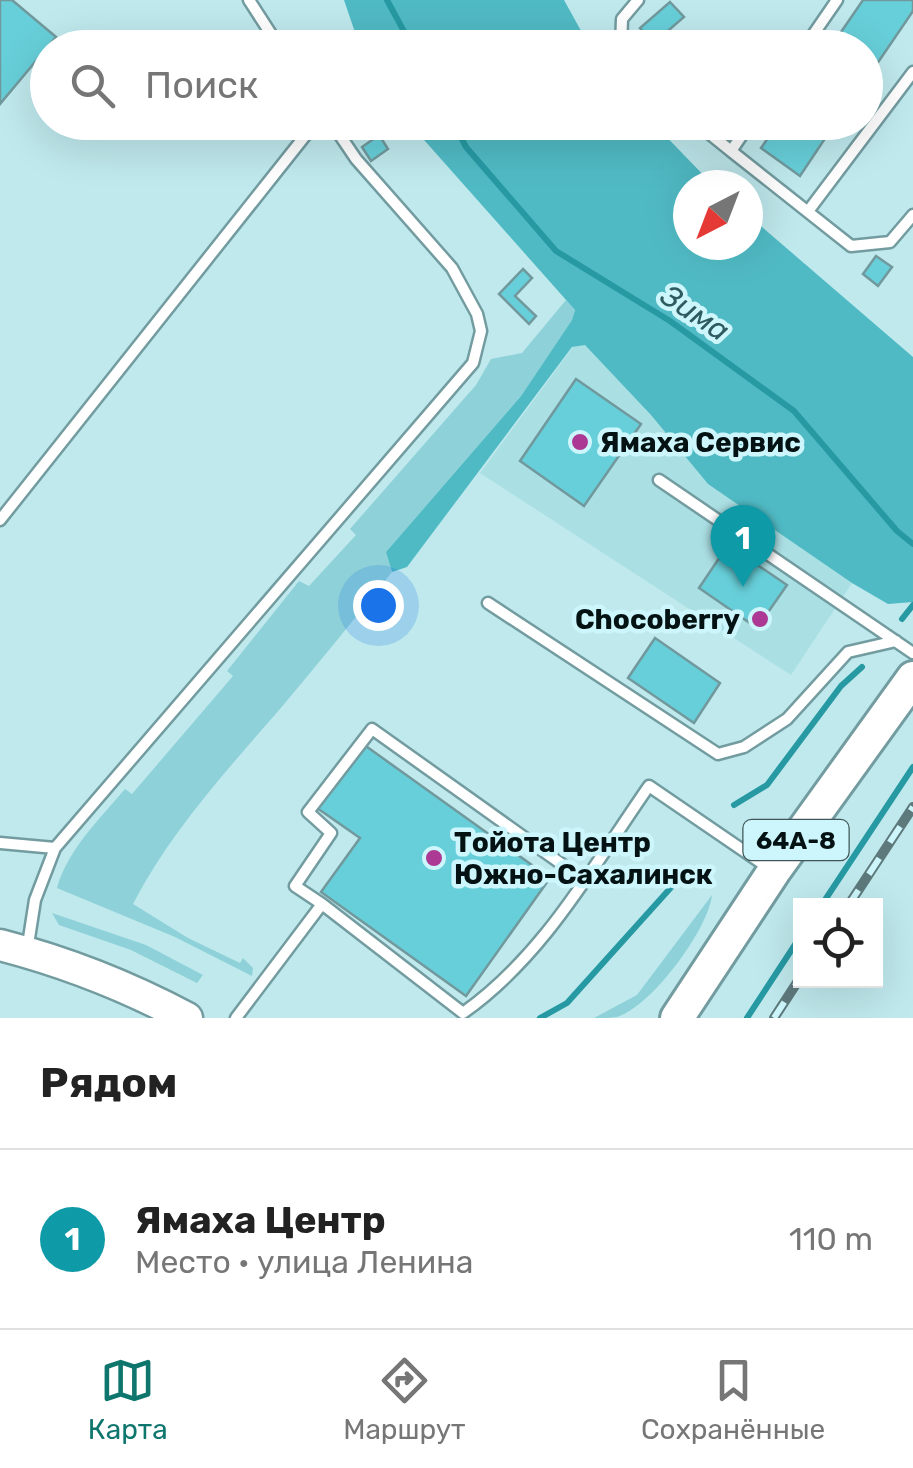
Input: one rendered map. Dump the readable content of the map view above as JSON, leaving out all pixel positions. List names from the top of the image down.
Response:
{
  "streets": {
    "main road": ["64А-8"]
  },
  "water": ["Зима"],
  "places": ["Ямаха Сервис", "Chocoberry", "Тойота Центр Южно-Сахалинск"],
  "north": "bottom left",
  "page": {
    "search": "Поиск",
    "pins": "1",
    "heading": "Рядом",
    "list": [
      {
        "mark": "1",
        "name": "Ямаха Центр",
        "note": "Место · улица Ленина",
        "value": "110 m"
      }
    ],
    "nav": ["Карта", "Маршрут", "Сохранённые"]
  }
}
